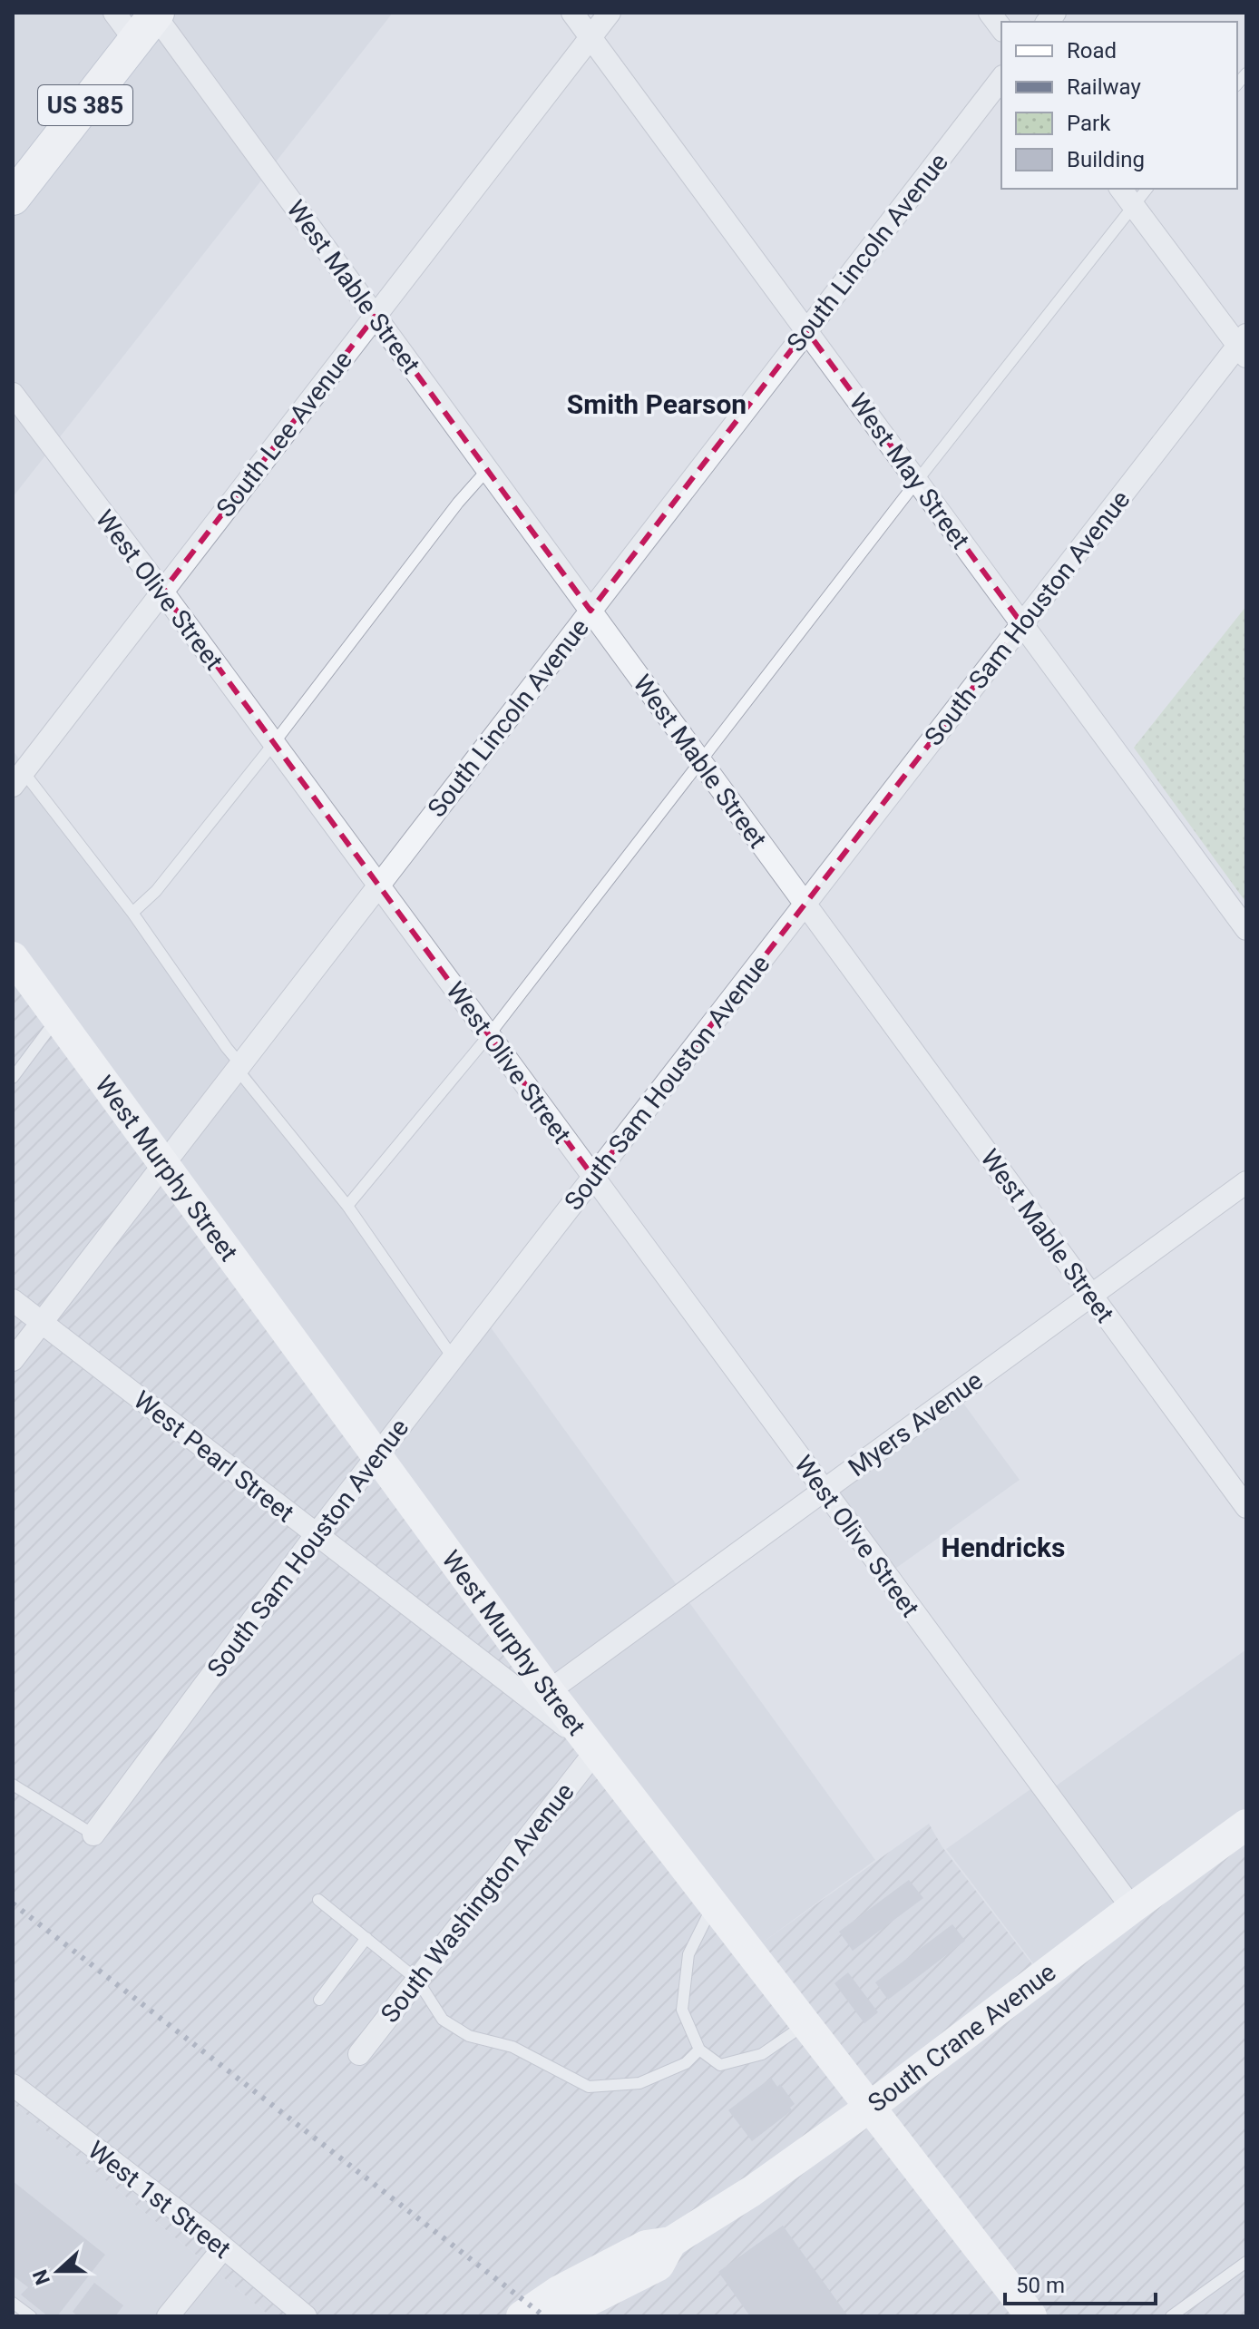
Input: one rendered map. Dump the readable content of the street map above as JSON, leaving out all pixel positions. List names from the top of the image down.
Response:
{
  "streets": {
    "main road": ["US 385"],
    "street": [
      "South Lincoln Avenue",
      "West Mable Street",
      "South Lee Avenue",
      "West May Street",
      "West Olive Street",
      "South Sam Houston Avenue",
      "West Murphy Street",
      "Myers Avenue",
      "West Pearl Street",
      "South Washington Avenue",
      "South Crane Avenue",
      "West 1st Street"
    ]
  },
  "crossings": [
    ["US 385", "West Mable Street"],
    ["South Lincoln Avenue", "West Mable Street"],
    ["South Lincoln Avenue", "West May Street"],
    ["South Lincoln Avenue", "West Olive Street"],
    ["South Lincoln Avenue", "West Murphy Street"],
    ["South Lincoln Avenue", "West Pearl Street"],
    ["West Mable Street", "South Lee Avenue"],
    ["West Mable Street", "South Sam Houston Avenue"],
    ["West Mable Street", "Myers Avenue"],
    ["South Lee Avenue", "West May Street"],
    ["South Lee Avenue", "West Olive Street"],
    ["West May Street", "South Sam Houston Avenue"],
    ["West Olive Street", "South Sam Houston Avenue"],
    ["West Olive Street", "Myers Avenue"],
    ["West Olive Street", "South Crane Avenue"],
    ["South Sam Houston Avenue", "West Murphy Street"],
    ["South Sam Houston Avenue", "West Pearl Street"],
    ["West Murphy Street", "Myers Avenue"],
    ["West Murphy Street", "West Pearl Street"],
    ["West Murphy Street", "South Washington Avenue"],
    ["West Murphy Street", "South Crane Avenue"],
    ["West Pearl Street", "South Washington Avenue"]
  ],
  "districts": ["Smith Pearson", "Hendricks"],
  "legend": [
    "Road",
    "Railway",
    "Park",
    "Building"
  ],
  "scale_bar": "50 m",
  "north": "left"
}
